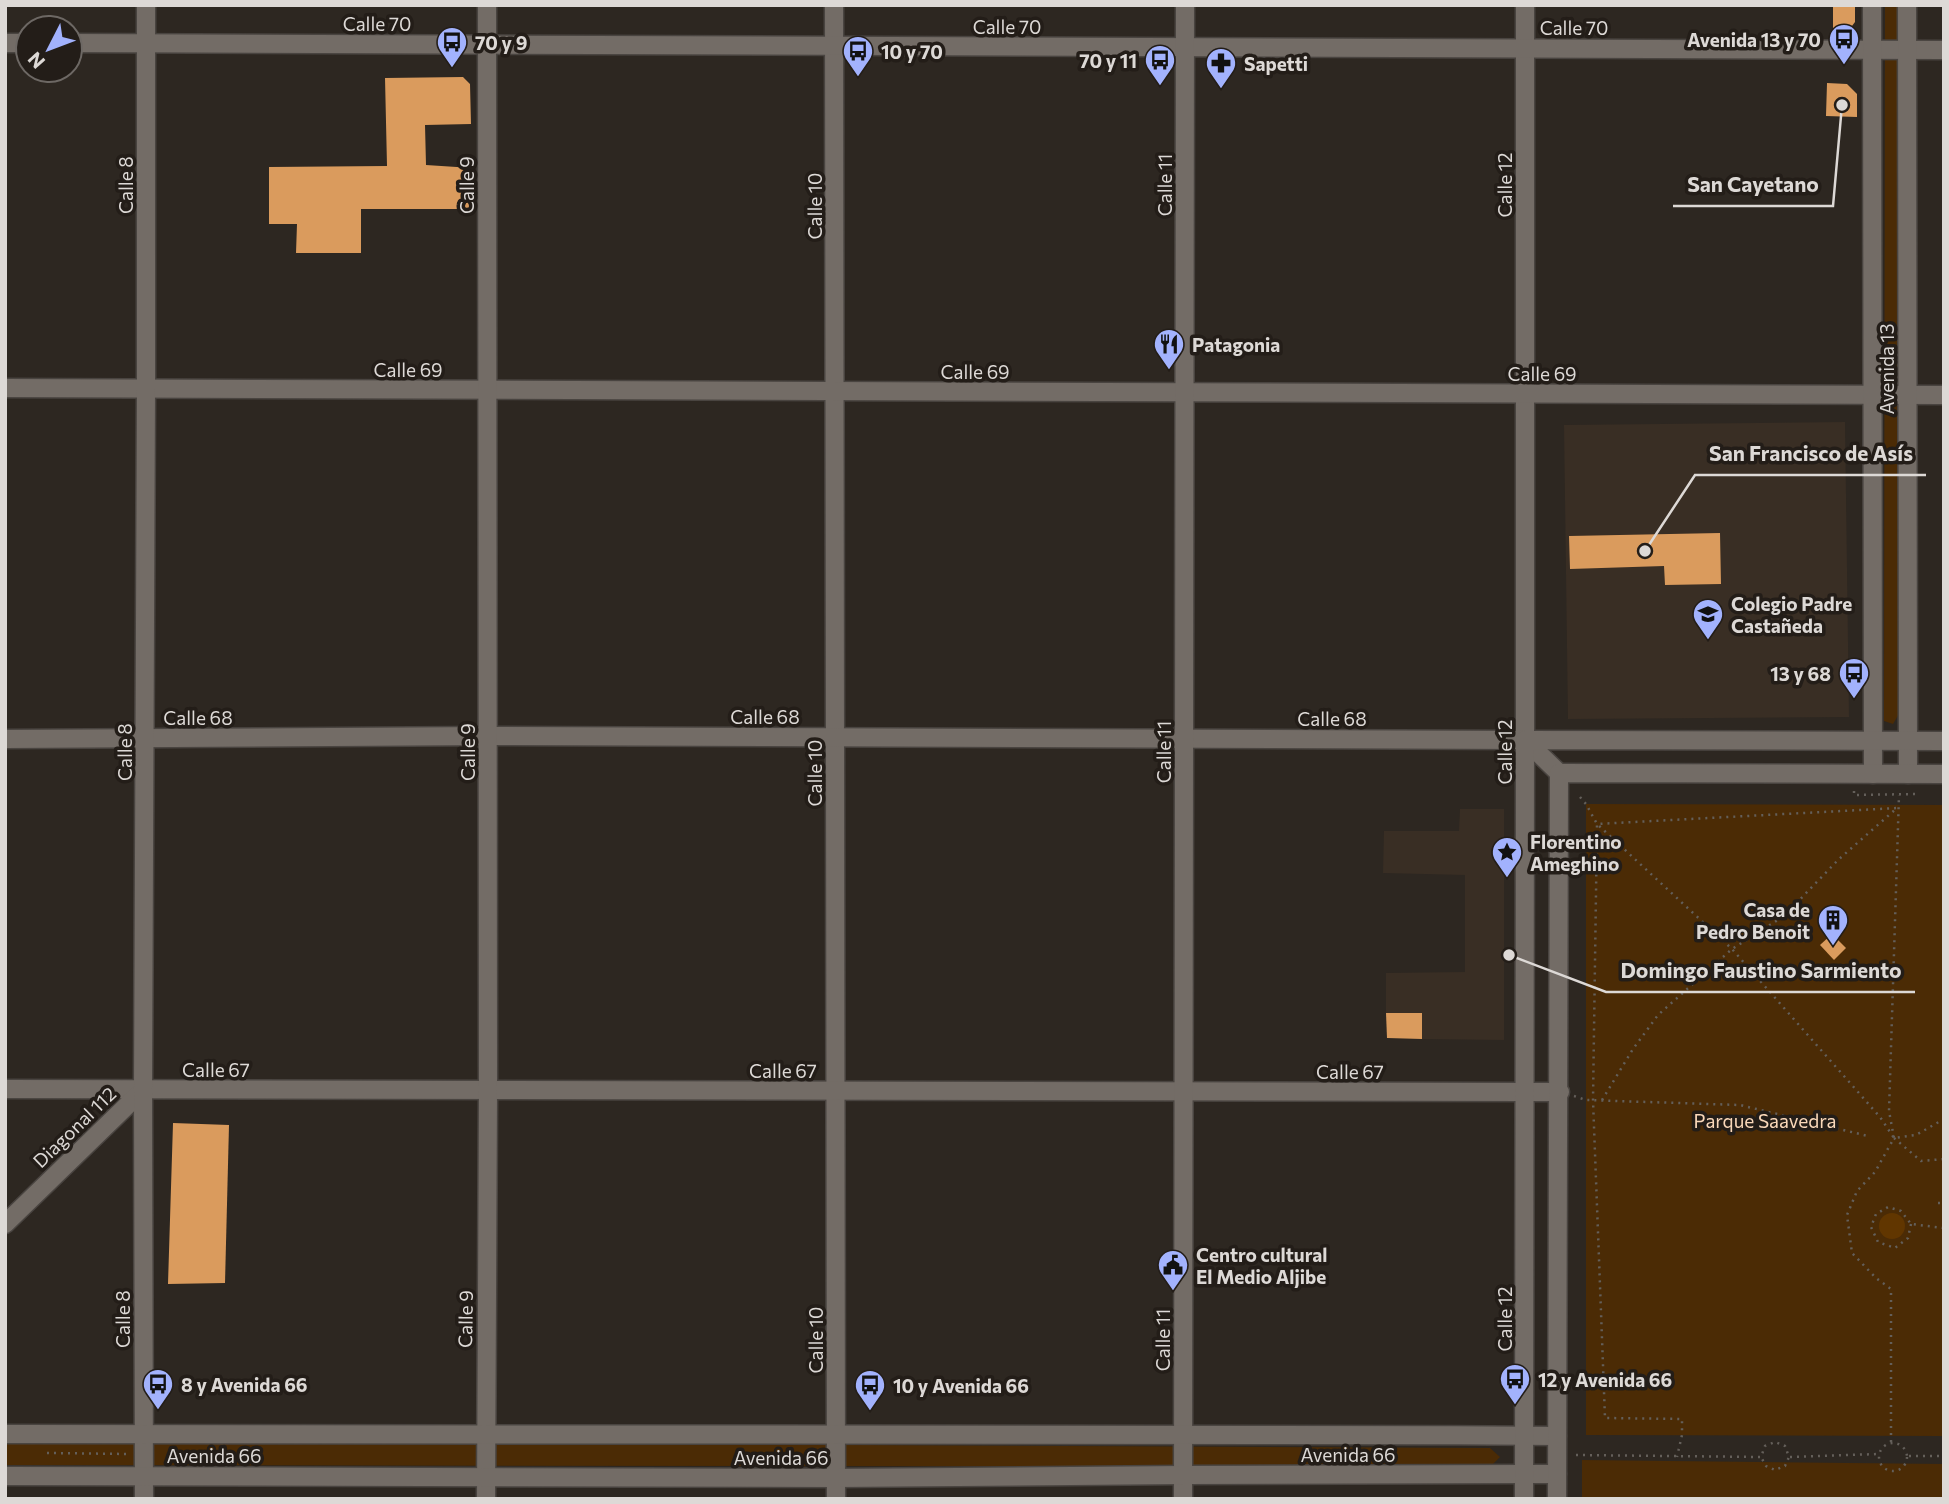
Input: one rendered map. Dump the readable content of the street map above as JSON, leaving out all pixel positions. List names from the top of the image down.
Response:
{
  "streets": {
    "street": [
      "Calle 70",
      "Calle 8",
      "Calle 9",
      "Calle 11",
      "Calle 12",
      "Calle 10",
      "Calle 69",
      "Avenida 13",
      "Calle 68",
      "Calle 67",
      "Diagonal 112",
      "Avenida 66"
    ]
  },
  "crossings": [
    ["Calle 70", "Calle 8"],
    ["Calle 70", "Calle 9"],
    ["Calle 70", "Calle 11"],
    ["Calle 70", "Calle 12"],
    ["Calle 70", "Calle 10"],
    ["Calle 70", "Avenida 13"],
    ["Calle 8", "Calle 69"],
    ["Calle 8", "Calle 68"],
    ["Calle 8", "Calle 67"],
    ["Calle 8", "Diagonal 112"],
    ["Calle 8", "Avenida 66"],
    ["Calle 9", "Calle 69"],
    ["Calle 9", "Calle 68"],
    ["Calle 9", "Calle 67"],
    ["Calle 9", "Avenida 66"],
    ["Calle 11", "Calle 69"],
    ["Calle 11", "Calle 68"],
    ["Calle 11", "Calle 67"],
    ["Calle 11", "Avenida 66"],
    ["Calle 12", "Calle 69"],
    ["Calle 12", "Calle 68"],
    ["Calle 12", "Calle 67"],
    ["Calle 12", "Avenida 66"],
    ["Calle 10", "Calle 69"],
    ["Calle 10", "Calle 68"],
    ["Calle 10", "Calle 67"],
    ["Calle 10", "Avenida 66"],
    ["Calle 69", "Avenida 13"],
    ["Avenida 13", "Calle 68"],
    ["Calle 67", "Diagonal 112"]
  ],
  "parks": ["Parque Saavedra"],
  "places": {
    "bus stop": [
      "Avenida 13 y 70",
      "70 y 9",
      "10 y 70",
      "70 y 11",
      "13 y 68",
      "12 y Avenida 66",
      "8 y Avenida 66",
      "10 y Avenida 66"
    ],
    "pharmacy": ["Sapetti"],
    "other": ["San Cayetano", "San Francisco de Asís", "Domingo Faustino Sarmiento"],
    "restaurant": ["Patagonia"],
    "school or university": ["Colegio Padre Castañeda"],
    "place": ["Florentino Ameghino"],
    "building": ["Casa de Pedro Benoit"],
    "public building": ["Centro cultural El Medio Aljibe"]
  },
  "north": "bottom left"
}
